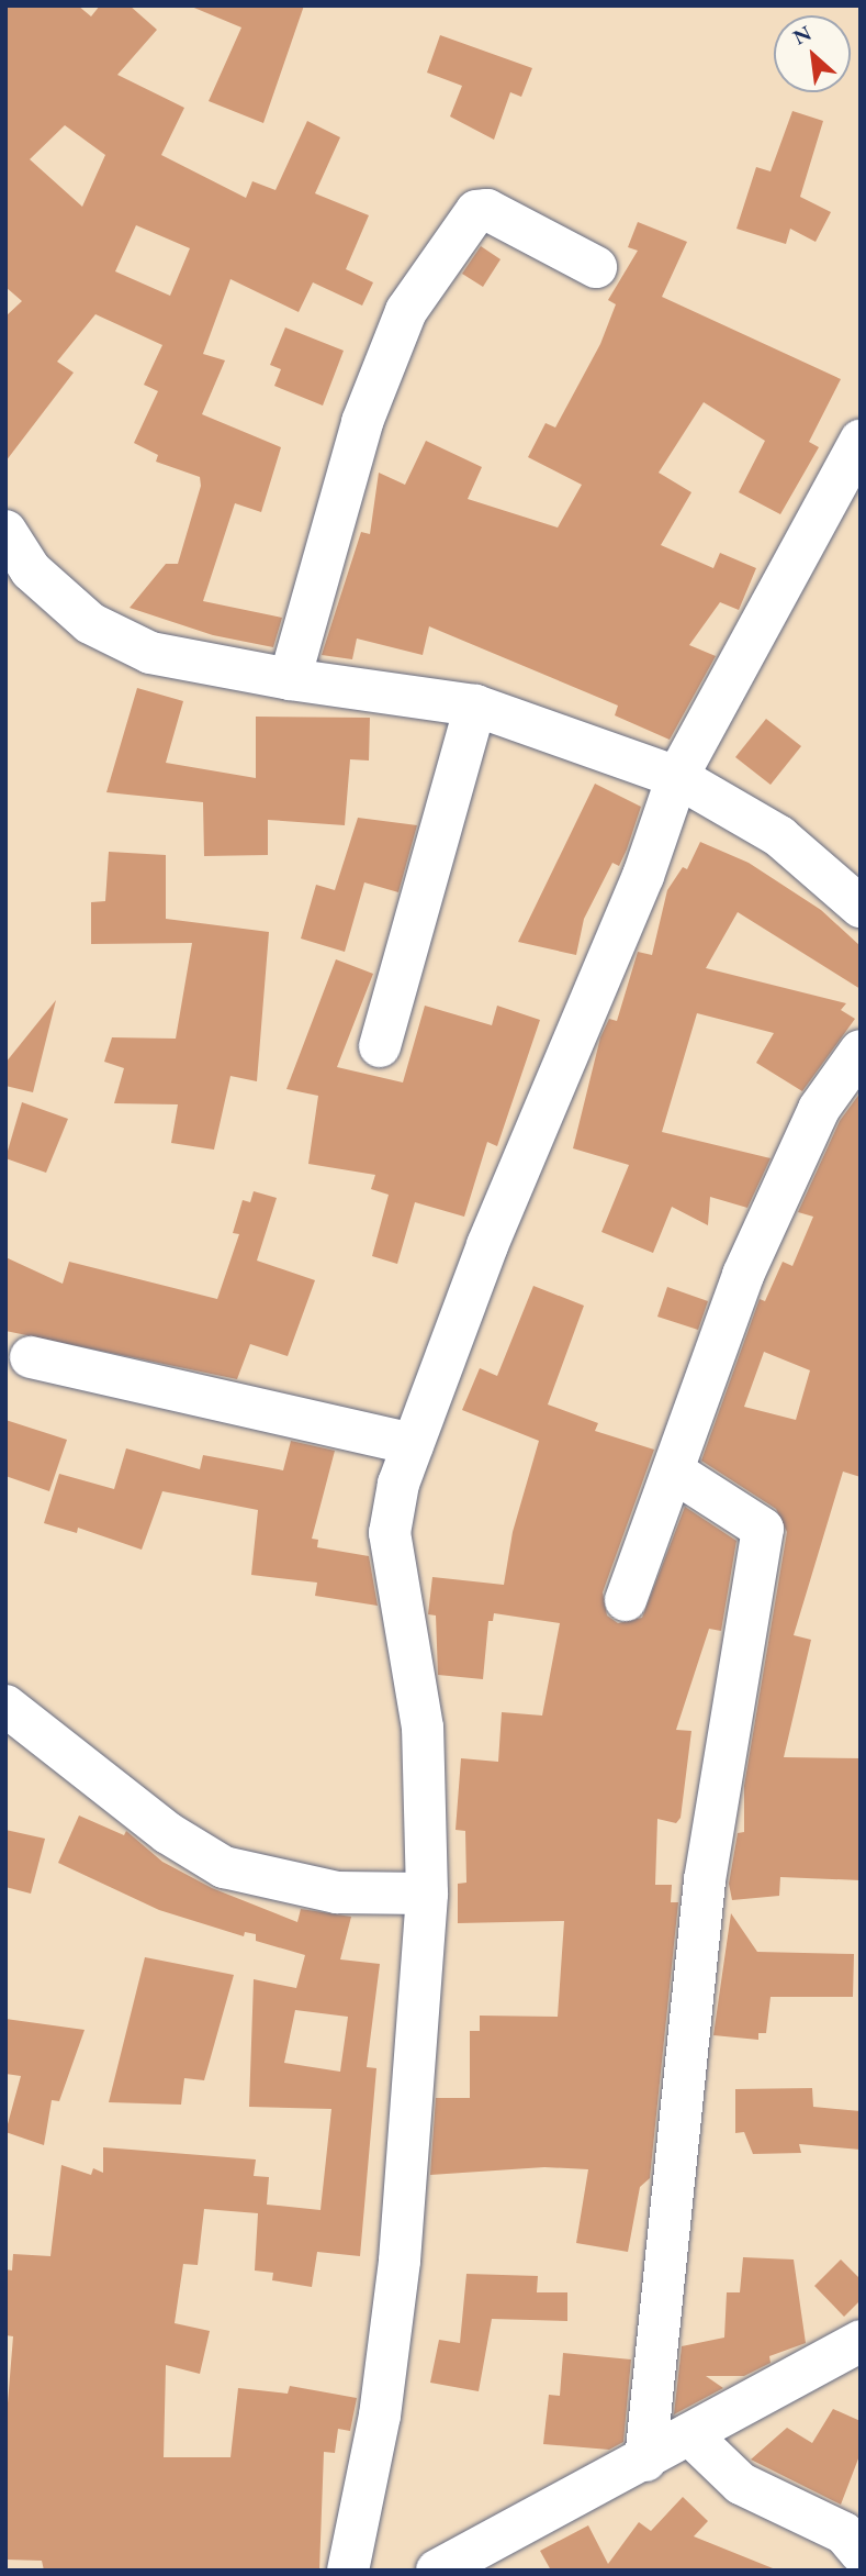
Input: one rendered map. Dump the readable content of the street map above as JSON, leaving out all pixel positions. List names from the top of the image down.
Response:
{
  "north": "top left"
}
